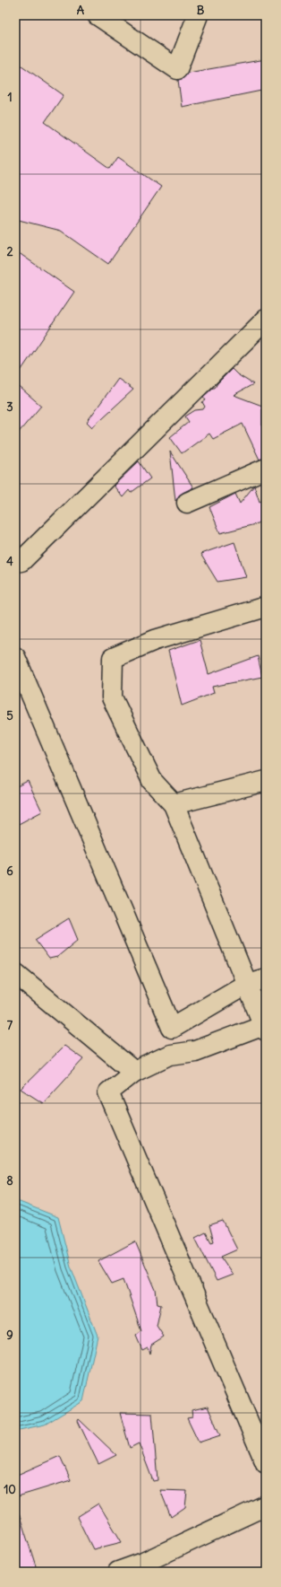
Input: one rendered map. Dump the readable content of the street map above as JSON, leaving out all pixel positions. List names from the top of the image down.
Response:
{
  "grid": {
    "columns": ["A", "B"],
    "rows": [
      "1",
      "2",
      "3",
      "4",
      "5",
      "6",
      "7",
      "8",
      "9",
      "10"
    ]
  }
}
